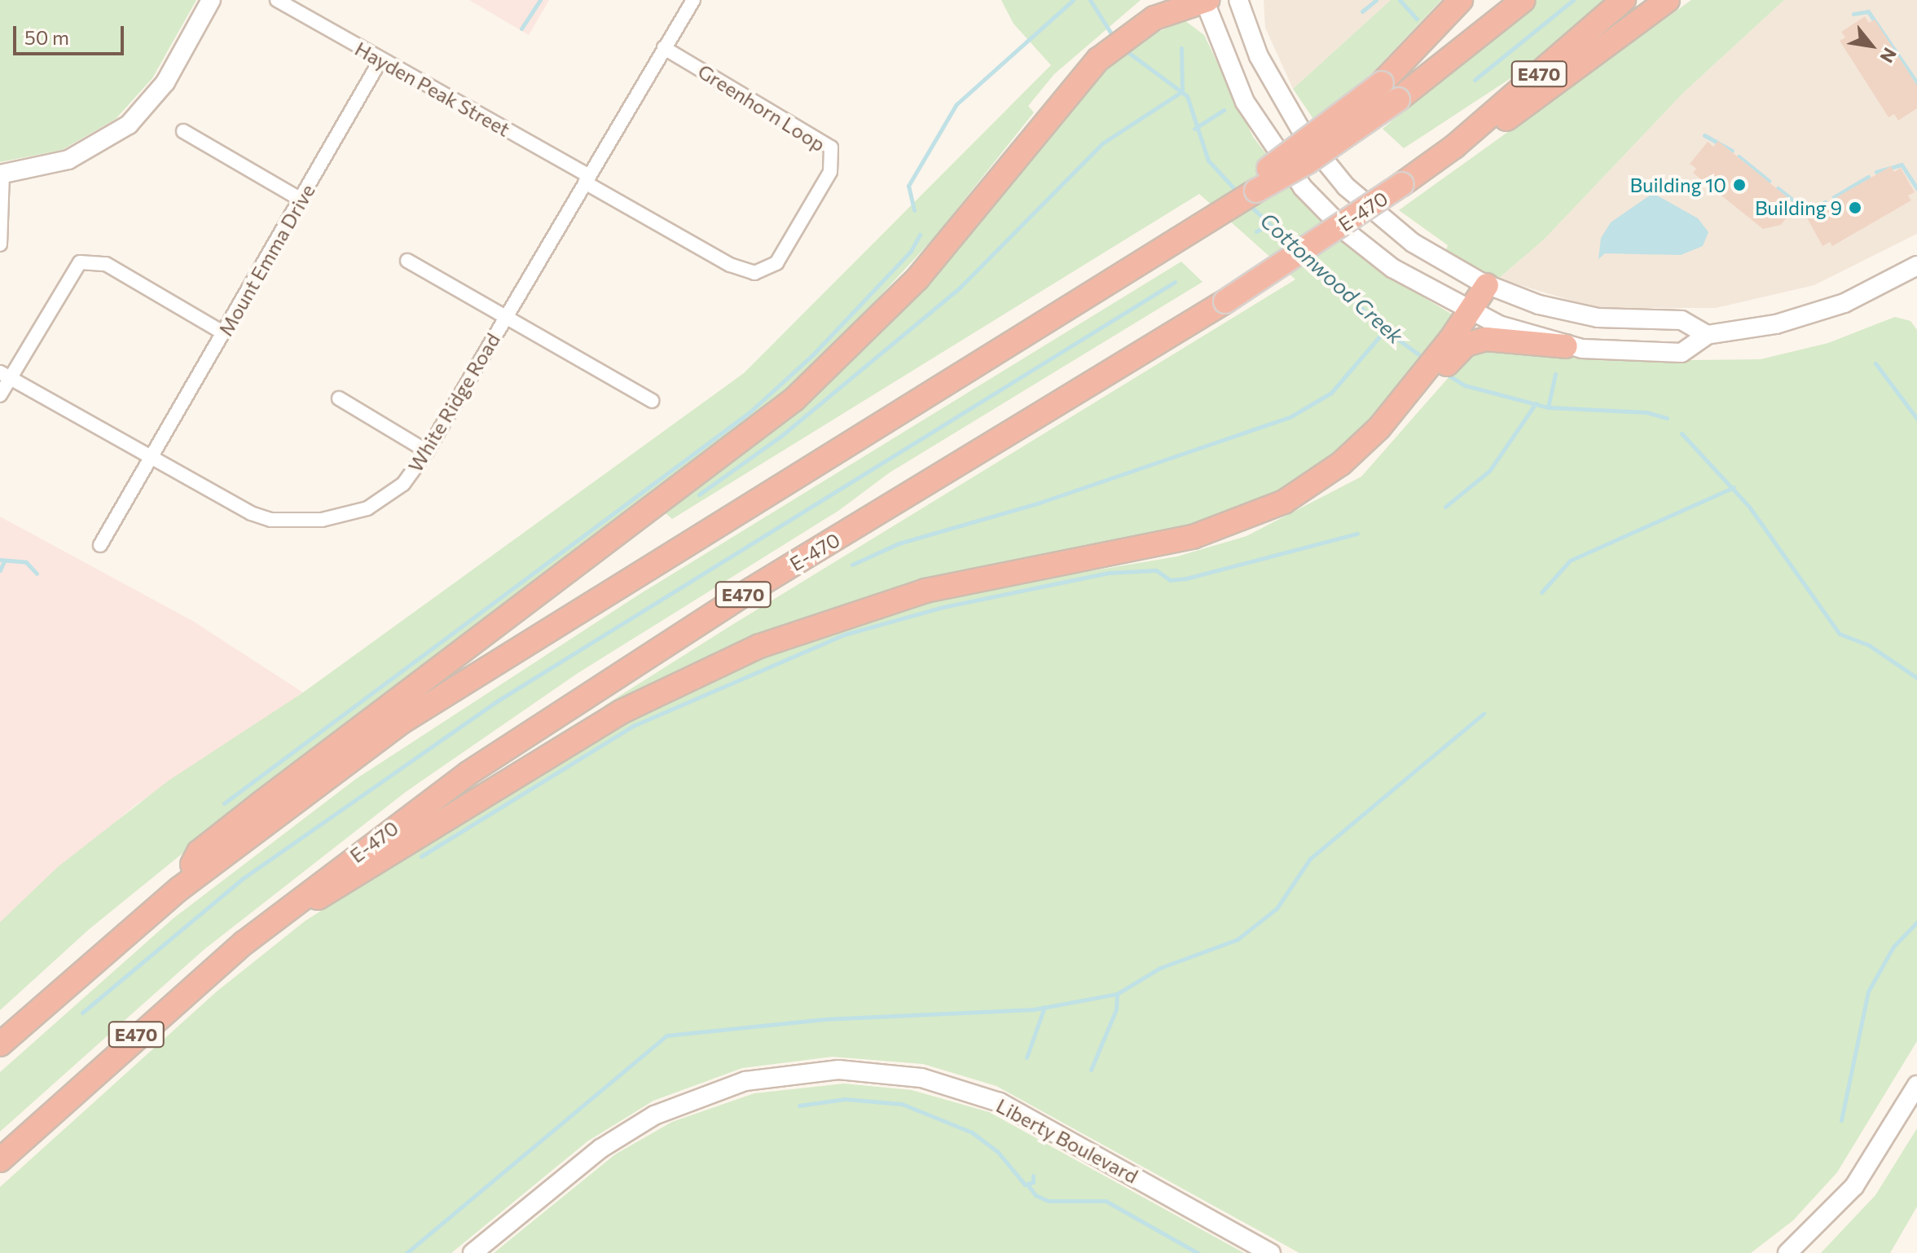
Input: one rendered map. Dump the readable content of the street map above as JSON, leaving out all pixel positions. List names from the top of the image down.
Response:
{
  "streets": {
    "highway": ["E470", "E-470"],
    "main road": ["Liberty Boulevard"],
    "street": [
      "Hayden Peak Street",
      "Greenhorn Loop",
      "Mount Emma Drive",
      "White Ridge Road"
    ]
  },
  "crossings": [
    ["Hayden Peak Street", "Greenhorn Loop"],
    ["Hayden Peak Street", "Mount Emma Drive"],
    ["Hayden Peak Street", "White Ridge Road"],
    ["Greenhorn Loop", "White Ridge Road"],
    ["Mount Emma Drive", "White Ridge Road"]
  ],
  "water": ["Cottonwood Creek"],
  "places": ["Building 10", "Building 9"],
  "scale_bar": "50 m",
  "north": "bottom right"
}
